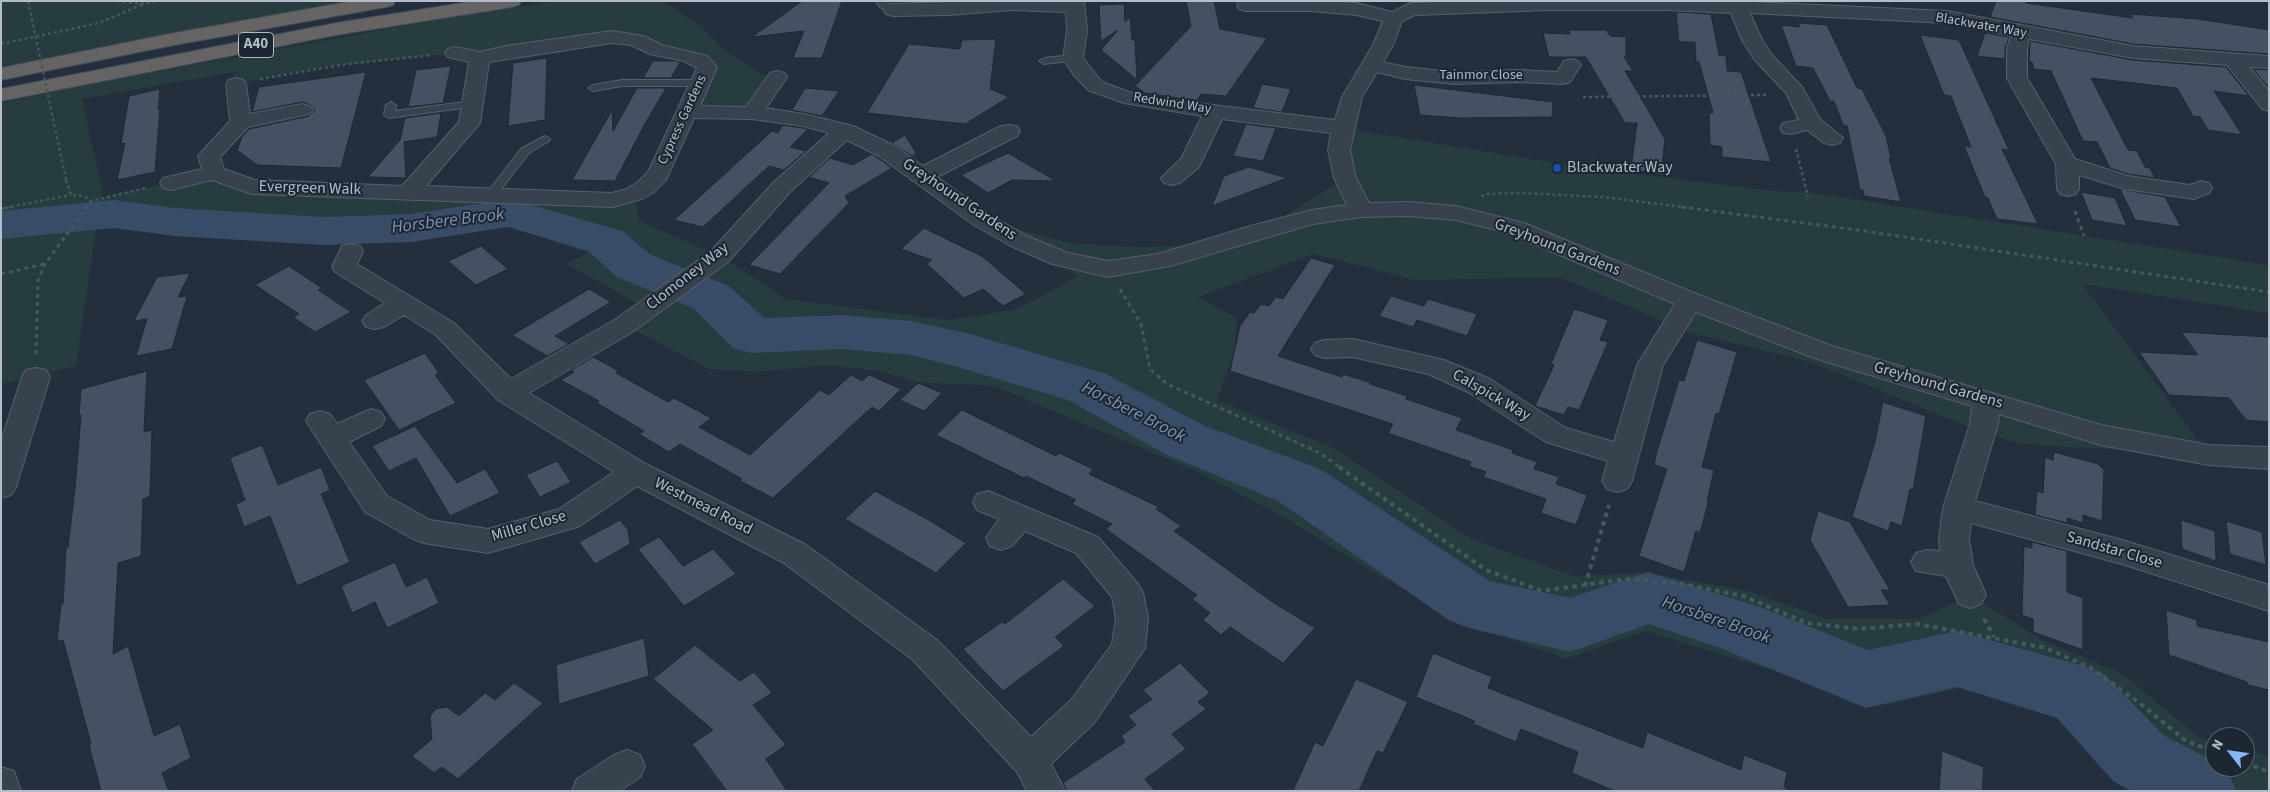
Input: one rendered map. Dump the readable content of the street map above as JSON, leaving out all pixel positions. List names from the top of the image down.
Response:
{
  "streets": {
    "highway": ["A40"],
    "street": [
      "Blackwater Way",
      "Tainmor Close",
      "Redwind Way",
      "Cypress Gardens",
      "Evergreen Walk",
      "Greyhound Gardens",
      "Clomoney Way",
      "Calspick Way",
      "Westmead Road",
      "Miller Close",
      "Sandstar Close"
    ]
  },
  "crossings": [
    ["Cypress Gardens", "Evergreen Walk"],
    ["Cypress Gardens", "Greyhound Gardens"],
    ["Greyhound Gardens", "Clomoney Way"],
    ["Clomoney Way", "Westmead Road"],
    ["Westmead Road", "Miller Close"]
  ],
  "water": ["Horsbere Brook"],
  "places": ["Blackwater Way"],
  "north": "top left"
}
